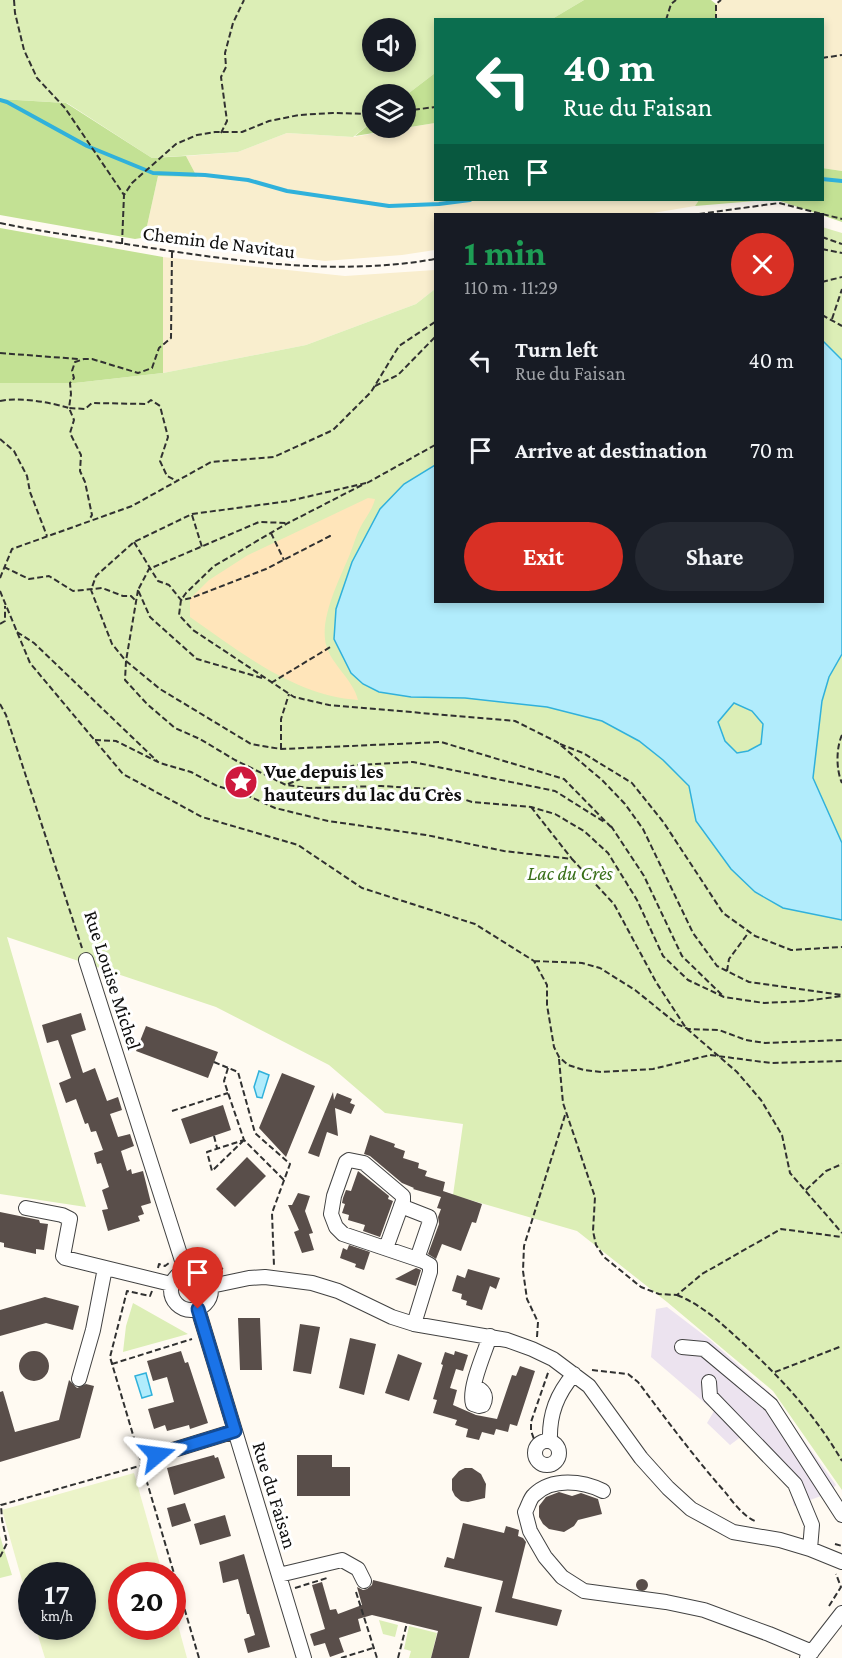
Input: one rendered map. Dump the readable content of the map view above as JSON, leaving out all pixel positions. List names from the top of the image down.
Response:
{
  "streets": {
    "street": ["Rue Louise Michel", "Rue du Faisan"],
    "path": ["Chemin de Navitau"]
  },
  "crossings": [
    ["Rue Louise Michel", "Rue du Faisan"]
  ],
  "parks": ["Lac du Crès"],
  "places": {
    "place": ["Vue depuis les hauteurs du lac du Crès"]
  },
  "page": {
    "turn": ["40 m", "Rue du Faisan"],
    "then": "Then",
    "heading": ["1 min", "110 m · 11:29"],
    "list": [
      {
        "name": "Turn left",
        "note": "Rue du Faisan",
        "value": "40 m"
      },
      {
        "name": "Arrive at destination",
        "value": "70 m"
      }
    ],
    "buttons": ["Exit", "Share"],
    "speed": "17 km/h",
    "limit": "20"
  }
}
